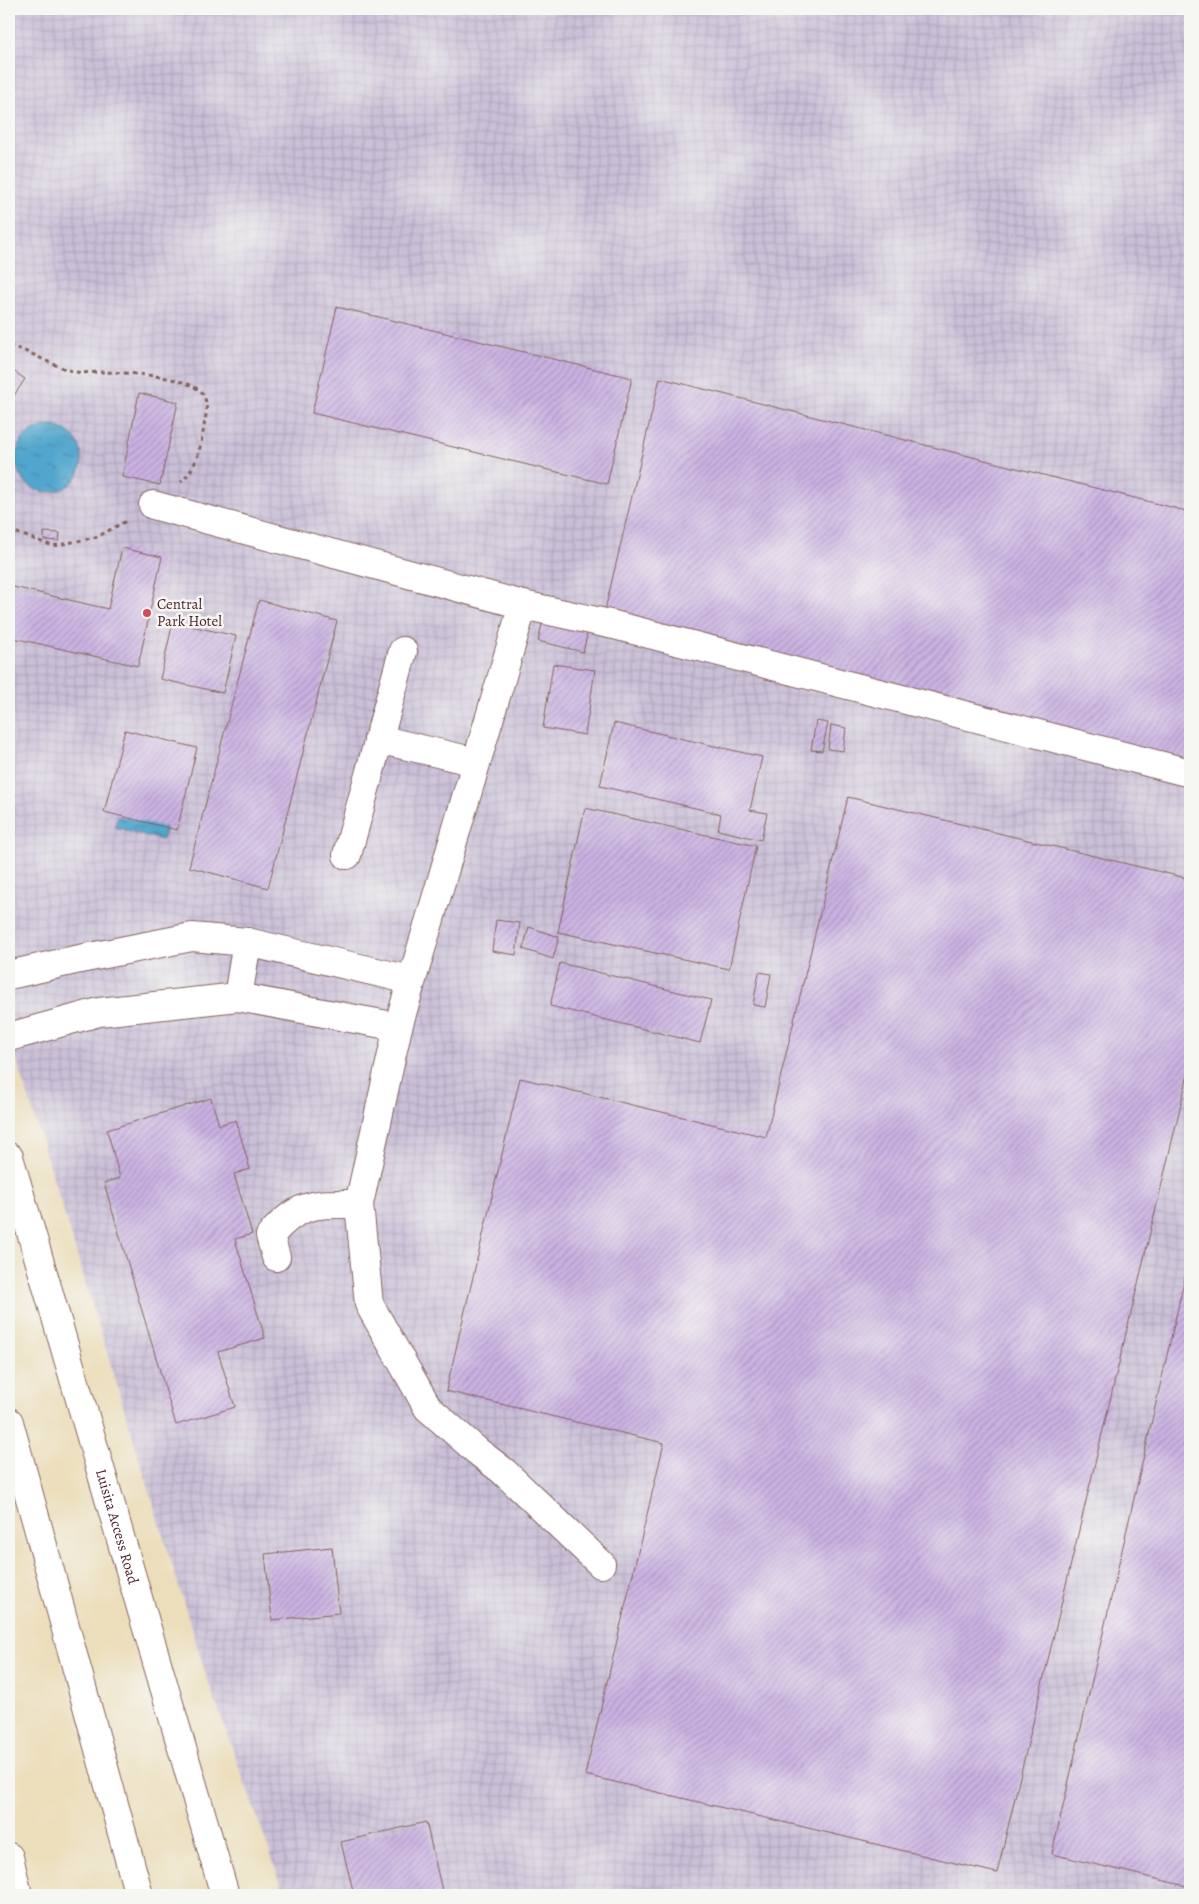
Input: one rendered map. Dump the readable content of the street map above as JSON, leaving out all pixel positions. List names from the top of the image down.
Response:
{
  "streets": {
    "main road": ["Luisita Access Road"]
  },
  "places": ["Central Park Hotel"]
}
